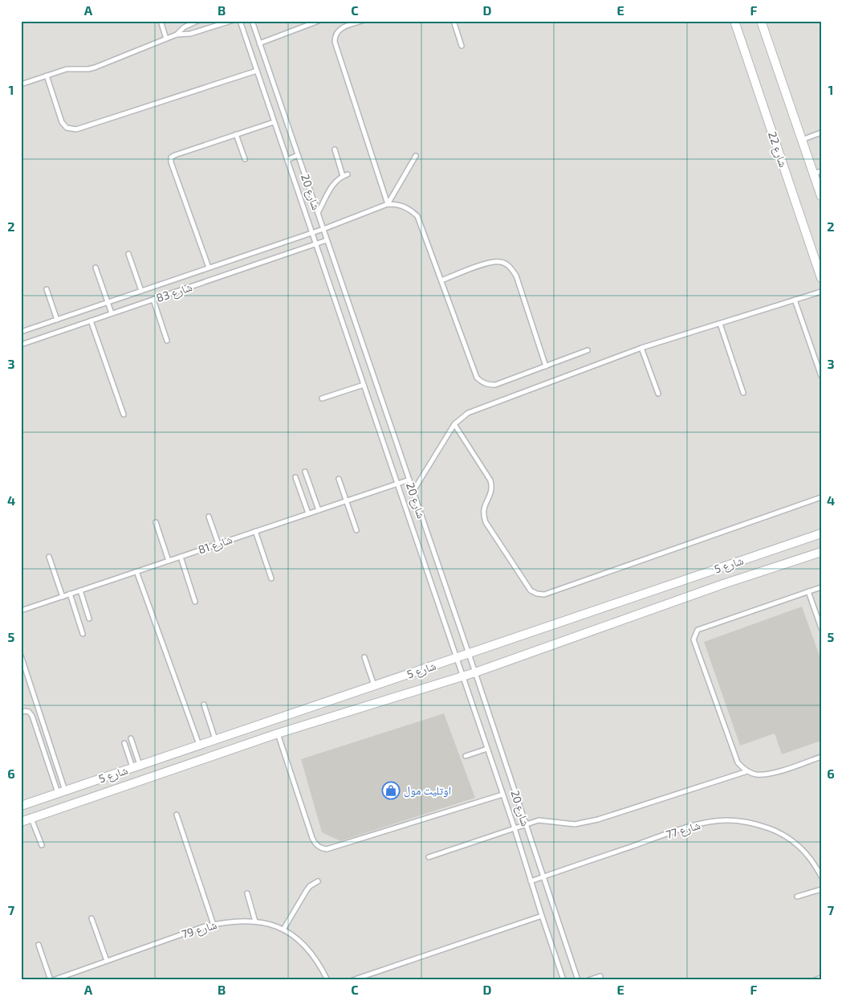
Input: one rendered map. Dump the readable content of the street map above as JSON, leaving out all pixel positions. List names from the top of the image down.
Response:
{
  "streets": {
    "street": ["شارع 22", "شارع 5"],
    "lane": [
      "شارع 20",
      "شارع 83",
      "شارع 81",
      "شارع 77",
      "شارع 79"
    ]
  },
  "crossings": [
    ["شارع 20", "شارع 83"],
    ["شارع 20", "شارع 81"],
    ["شارع 20", "شارع 5"],
    ["شارع 20", "شارع 77"]
  ],
  "places": {
    "shop": ["اوتليت مول"]
  },
  "grid": {
    "columns": [
      "A",
      "B",
      "C",
      "D",
      "E",
      "F"
    ],
    "rows": [
      "1",
      "2",
      "3",
      "4",
      "5",
      "6",
      "7"
    ]
  }
}
